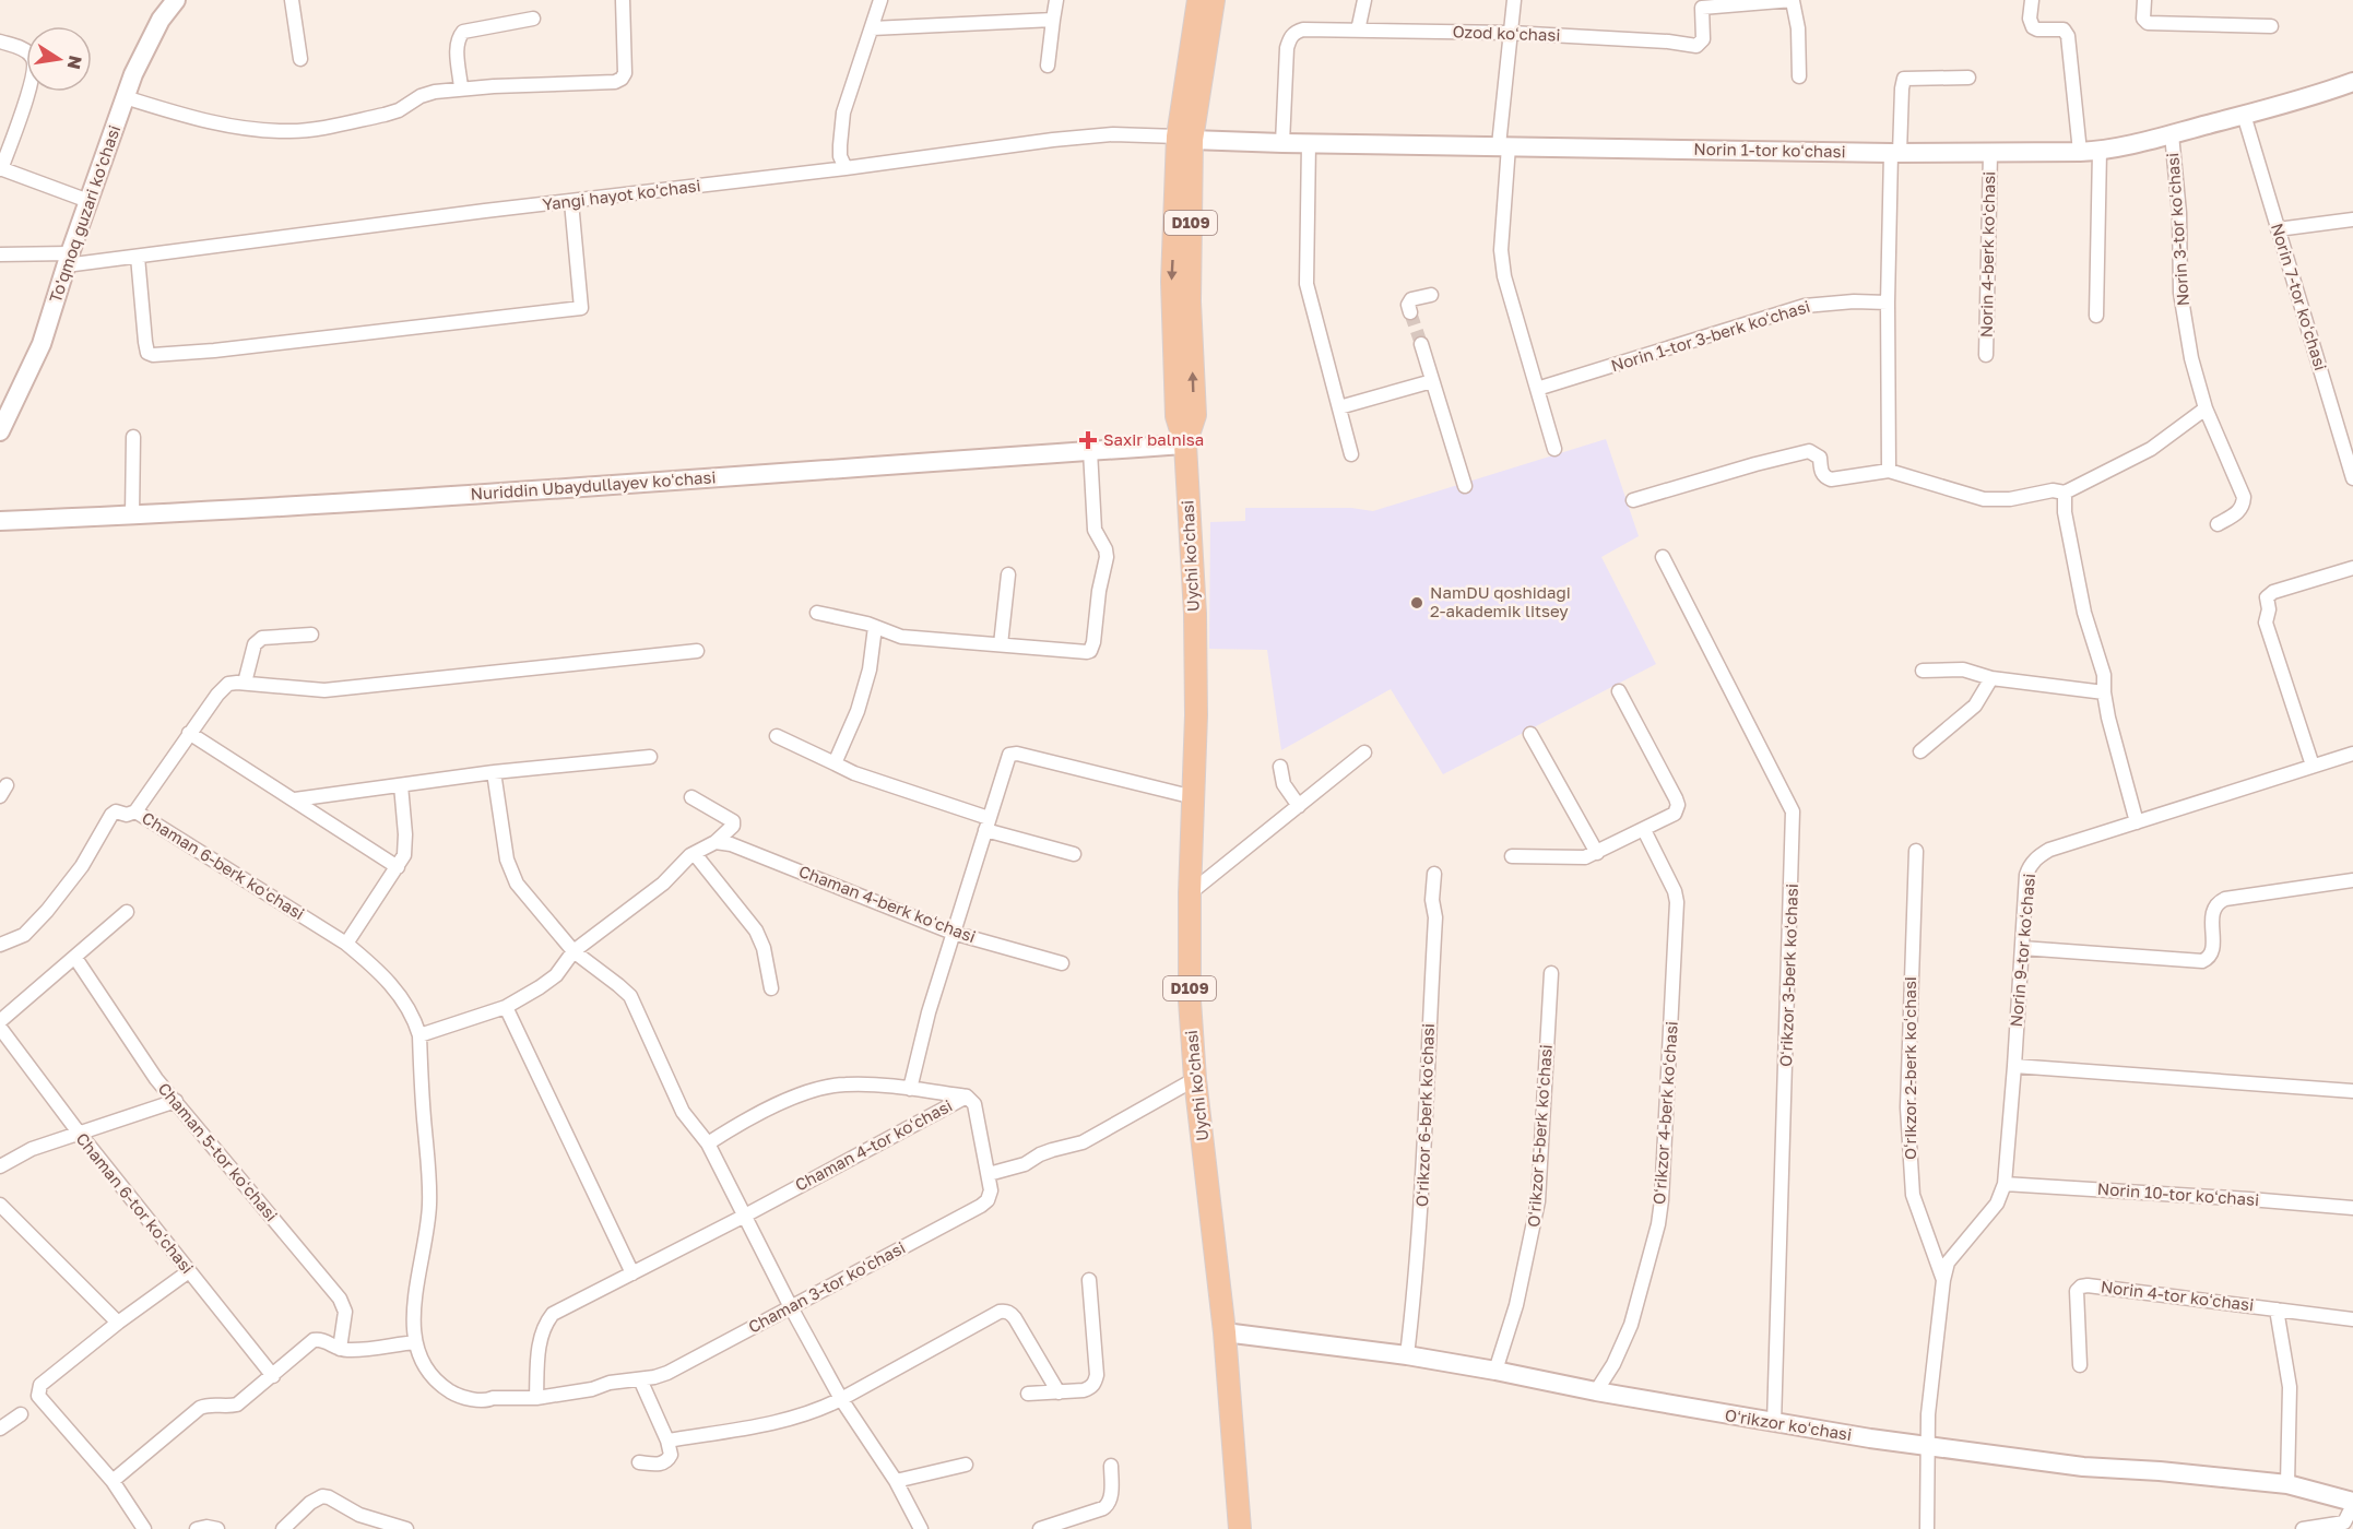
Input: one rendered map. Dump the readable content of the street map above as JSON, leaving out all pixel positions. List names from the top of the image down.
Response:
{
  "streets": {
    "main road": [
      "Norin 1-tor koʻchasi",
      "To'qmoq guzari ko'chasi",
      "D109",
      "Nuriddin Ubaydullayev koʻchasi",
      "Uychi ko'chasi",
      "Oʻrikzor koʻchasi"
    ],
    "street": [
      "Ozod koʻchasi",
      "Yangi hayot koʻchasi",
      "Norin 3-tor koʻchasi",
      "Norin 4-berk koʻchasi",
      "Norin 7-tor koʻchasi",
      "Norin 1-tor 3-berk koʻchasi",
      "Chaman 6-berk koʻchasi",
      "Chaman 4-berk koʻchasi",
      "Norin 9-tor koʻchasi",
      "Oʻrikzor 3-berk koʻchasi",
      "Oʻrikzor 2-berk koʻchasi",
      "Oʻrikzor 4-berk koʻchasi",
      "Oʻrikzor 6-berk koʻchasi",
      "Oʻrikzor 5-berk koʻchasi",
      "Chaman 4-tor koʻchasi",
      "Chaman 5-tor koʻchasi",
      "Norin 10-tor koʻchasi",
      "Chaman 6-tor koʻchasi",
      "Chaman 3-tor koʻchasi",
      "Norin 4-tor koʻchasi"
    ]
  },
  "crossings": [
    ["Ozod koʻchasi", "Norin 1-tor koʻchasi"],
    ["Norin 1-tor koʻchasi", "Yangi hayot koʻchasi"],
    ["Norin 1-tor koʻchasi", "Norin 3-tor koʻchasi"],
    ["Norin 1-tor koʻchasi", "Norin 4-berk koʻchasi"],
    ["Norin 1-tor koʻchasi", "Norin 7-tor koʻchasi"],
    ["Norin 1-tor koʻchasi", "Uychi ko'chasi"],
    ["Yangi hayot koʻchasi", "To'qmoq guzari ko'chasi"],
    ["Yangi hayot koʻchasi", "Uychi ko'chasi"],
    ["Nuriddin Ubaydullayev koʻchasi", "Uychi ko'chasi"],
    ["Uychi ko'chasi", "Oʻrikzor koʻchasi"],
    ["Norin 9-tor koʻchasi", "Oʻrikzor 2-berk koʻchasi"],
    ["Norin 9-tor koʻchasi", "Norin 10-tor koʻchasi"],
    ["Oʻrikzor 3-berk koʻchasi", "Oʻrikzor koʻchasi"],
    ["Oʻrikzor 4-berk koʻchasi", "Oʻrikzor koʻchasi"],
    ["Oʻrikzor 6-berk koʻchasi", "Oʻrikzor koʻchasi"],
    ["Oʻrikzor 5-berk koʻchasi", "Oʻrikzor koʻchasi"],
    ["Chaman 4-tor koʻchasi", "Chaman 3-tor koʻchasi"]
  ],
  "places": {
    "health": ["Saxir balnisa"],
    "other": ["NamDU qoshidagi 2-akademik litsey"]
  },
  "north": "right"
}
